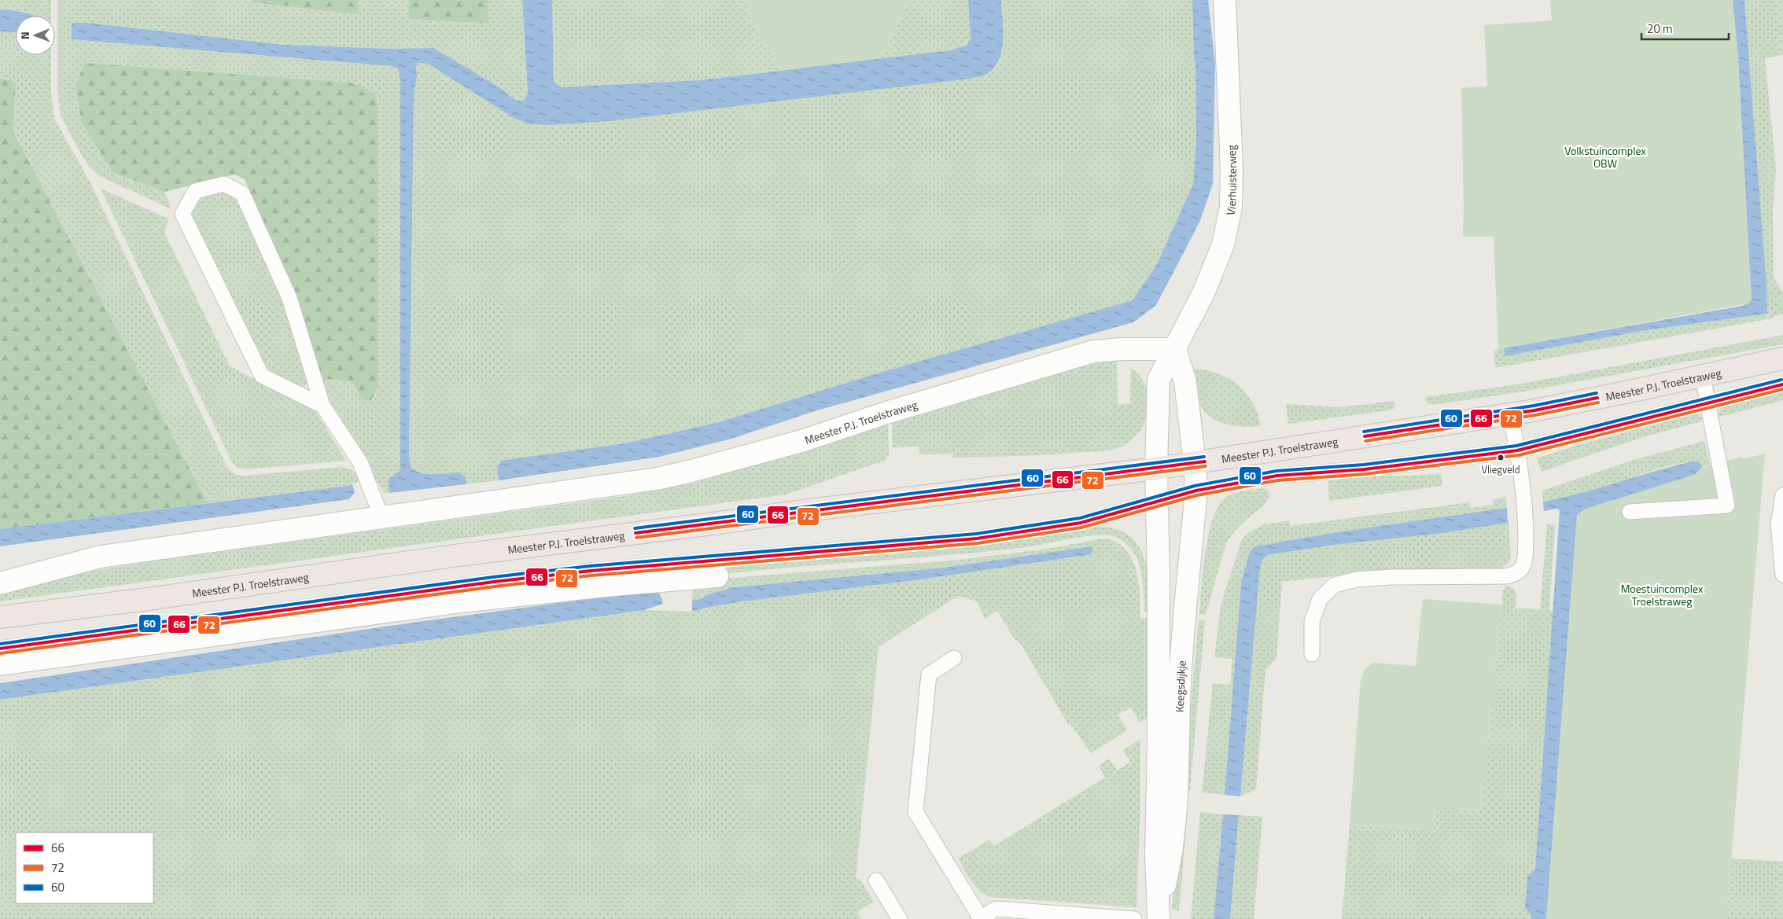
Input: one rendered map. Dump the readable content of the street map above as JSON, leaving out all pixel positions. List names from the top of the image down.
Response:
{
  "streets": {
    "main road": ["Meester P.J. Troelstraweg"],
    "street": ["Vierhuisterweg", "Keegsdijkje"]
  },
  "crossings": [
    ["Vierhuisterweg", "Meester P.J. Troelstraweg"],
    ["Vierhuisterweg", "Keegsdijkje"],
    ["Meester P.J. Troelstraweg", "Keegsdijkje"]
  ],
  "parks": ["Volkstuincomplex OBW", "Moestuincomplex Troelstraweg"],
  "places": ["Vliegveld"],
  "lines": ["transit line 60", "transit line 66", "transit line 72"],
  "legend": ["66", "72", "60"],
  "scale_bar": "20 m",
  "north": "left"
}
